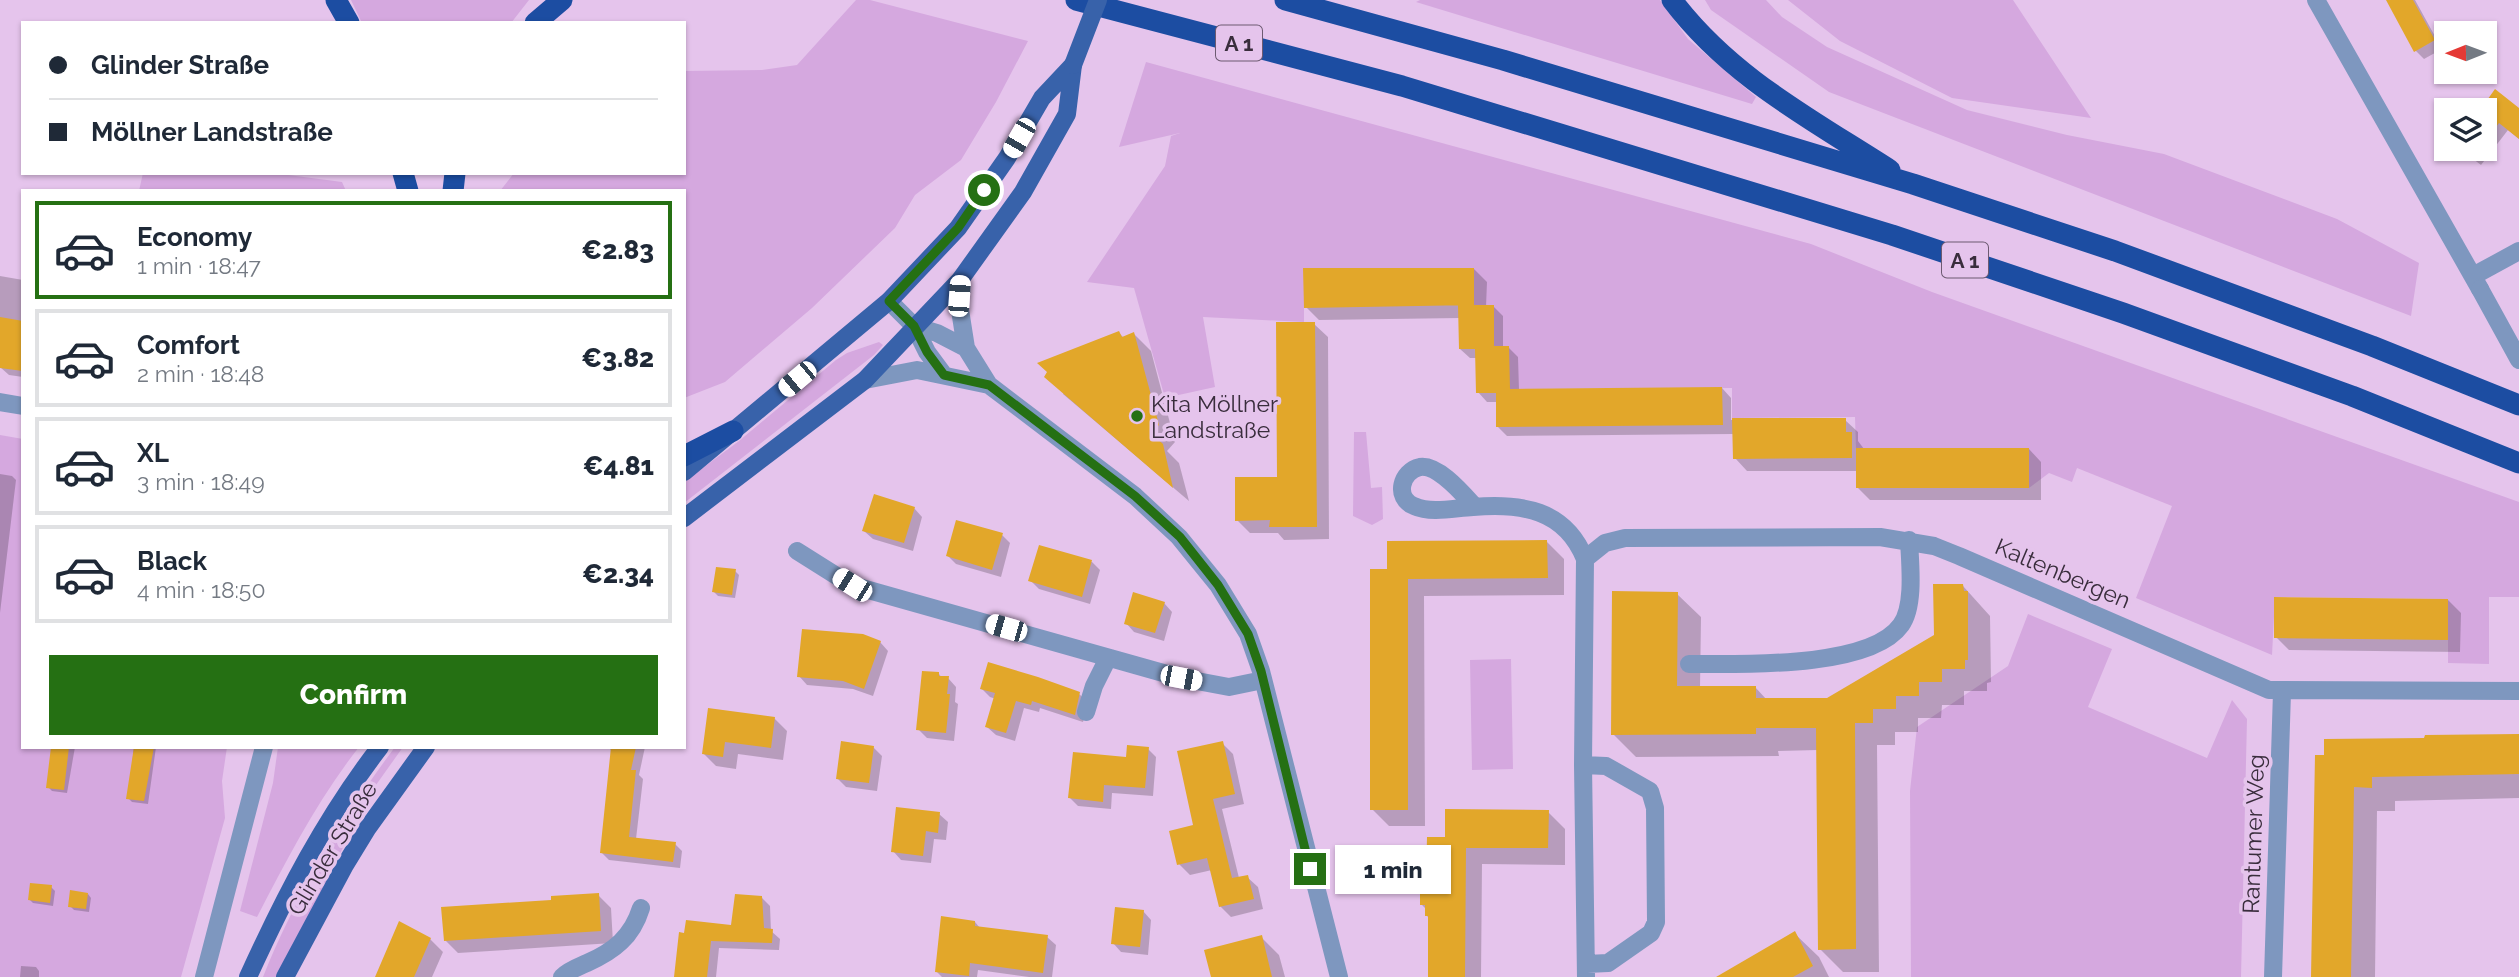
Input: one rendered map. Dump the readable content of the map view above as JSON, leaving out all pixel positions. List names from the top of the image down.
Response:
{
  "streets": {
    "highway": ["A 1"],
    "main road": ["Glinder Straße"],
    "street": ["Kaltenbergen", "Rantumer Weg"]
  },
  "crossings": [
    ["Kaltenbergen", "Rantumer Weg"]
  ],
  "places": ["Kita Möllner Landstraße"],
  "north": "left",
  "page": {
    "banner": ["Glinder Straße", "Möllner Landstraße"],
    "list": [
      {
        "name": "Economy",
        "note": "1 min · 18:47",
        "value": "€2.83"
      },
      {
        "name": "Comfort",
        "note": "2 min · 18:48",
        "value": "€3.82"
      },
      {
        "name": "XL",
        "note": "3 min · 18:49",
        "value": "€4.81"
      },
      {
        "name": "Black",
        "note": "4 min · 18:50",
        "value": "€2.34"
      }
    ],
    "buttons": "Confirm",
    "bubble": "1 min"
  }
}
